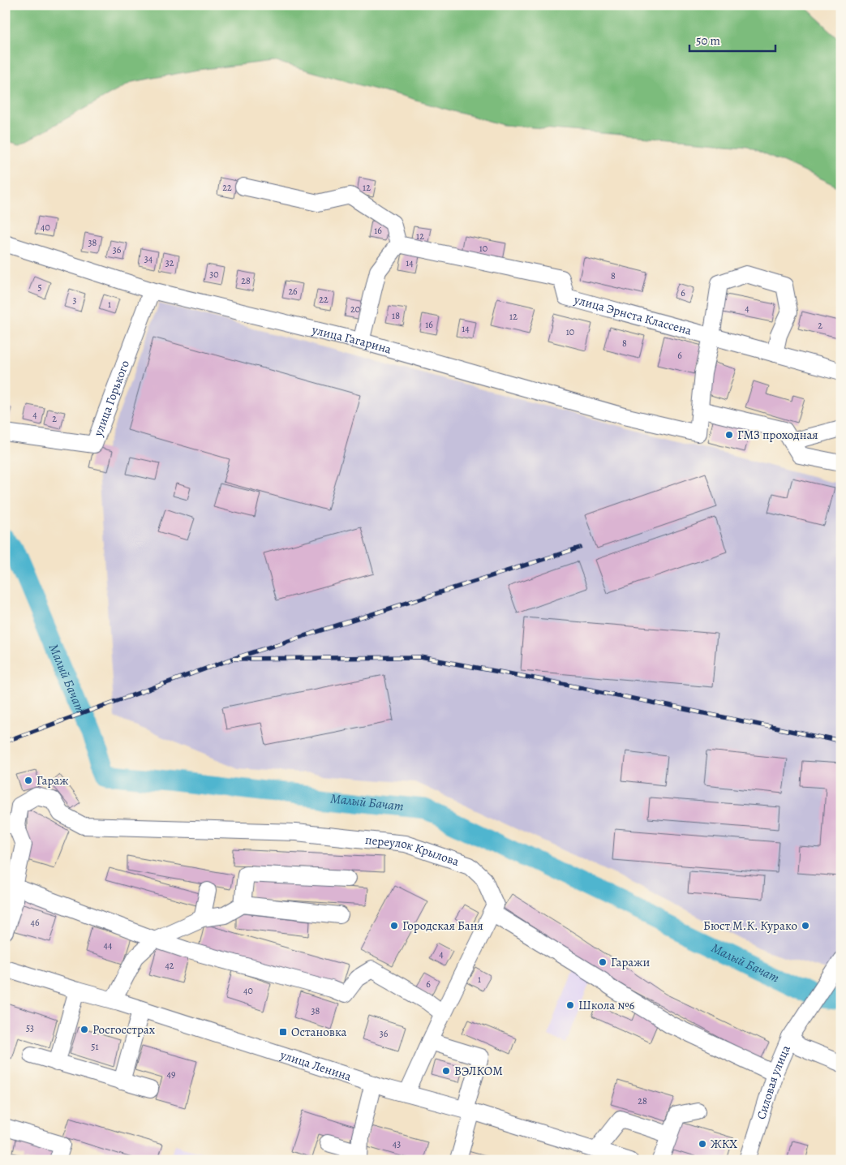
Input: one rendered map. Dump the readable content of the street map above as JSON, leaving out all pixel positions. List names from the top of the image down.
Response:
{
  "streets": {
    "street": [
      "улица Эрнста Классена",
      "улица Гагарина",
      "улица Горького",
      "переулок Крылова",
      "улица Ленина",
      "Силовая улица"
    ]
  },
  "crossings": [
    ["улица Гагарина", "улица Горького"]
  ],
  "water": ["Малый Бачат"],
  "places": {
    "other": [
      "ГМЗ проходная",
      "Гараж",
      "Городская Баня",
      "Бюст М.К. Курако",
      "Гаражи",
      "Школа №6",
      "Росгосстрах",
      "ВЭЛКОМ",
      "ЖКХ"
    ],
    "transit": ["Остановка"]
  },
  "house_numbers": [
    "22",
    "12",
    "40",
    "16",
    "12",
    "38",
    "10",
    "36",
    "34",
    "32",
    "14",
    "30",
    "8",
    "28",
    "5",
    "26",
    "6",
    "22",
    "3",
    "1",
    "4",
    "20",
    "18",
    "12",
    "16",
    "2",
    "14",
    "10",
    "8",
    "6",
    "4",
    "2",
    "46",
    "44",
    "4",
    "42",
    "1",
    "6",
    "40",
    "38",
    "53",
    "36",
    "51",
    "49",
    "28",
    "43"
  ],
  "scale_bar": "50 m"
}
